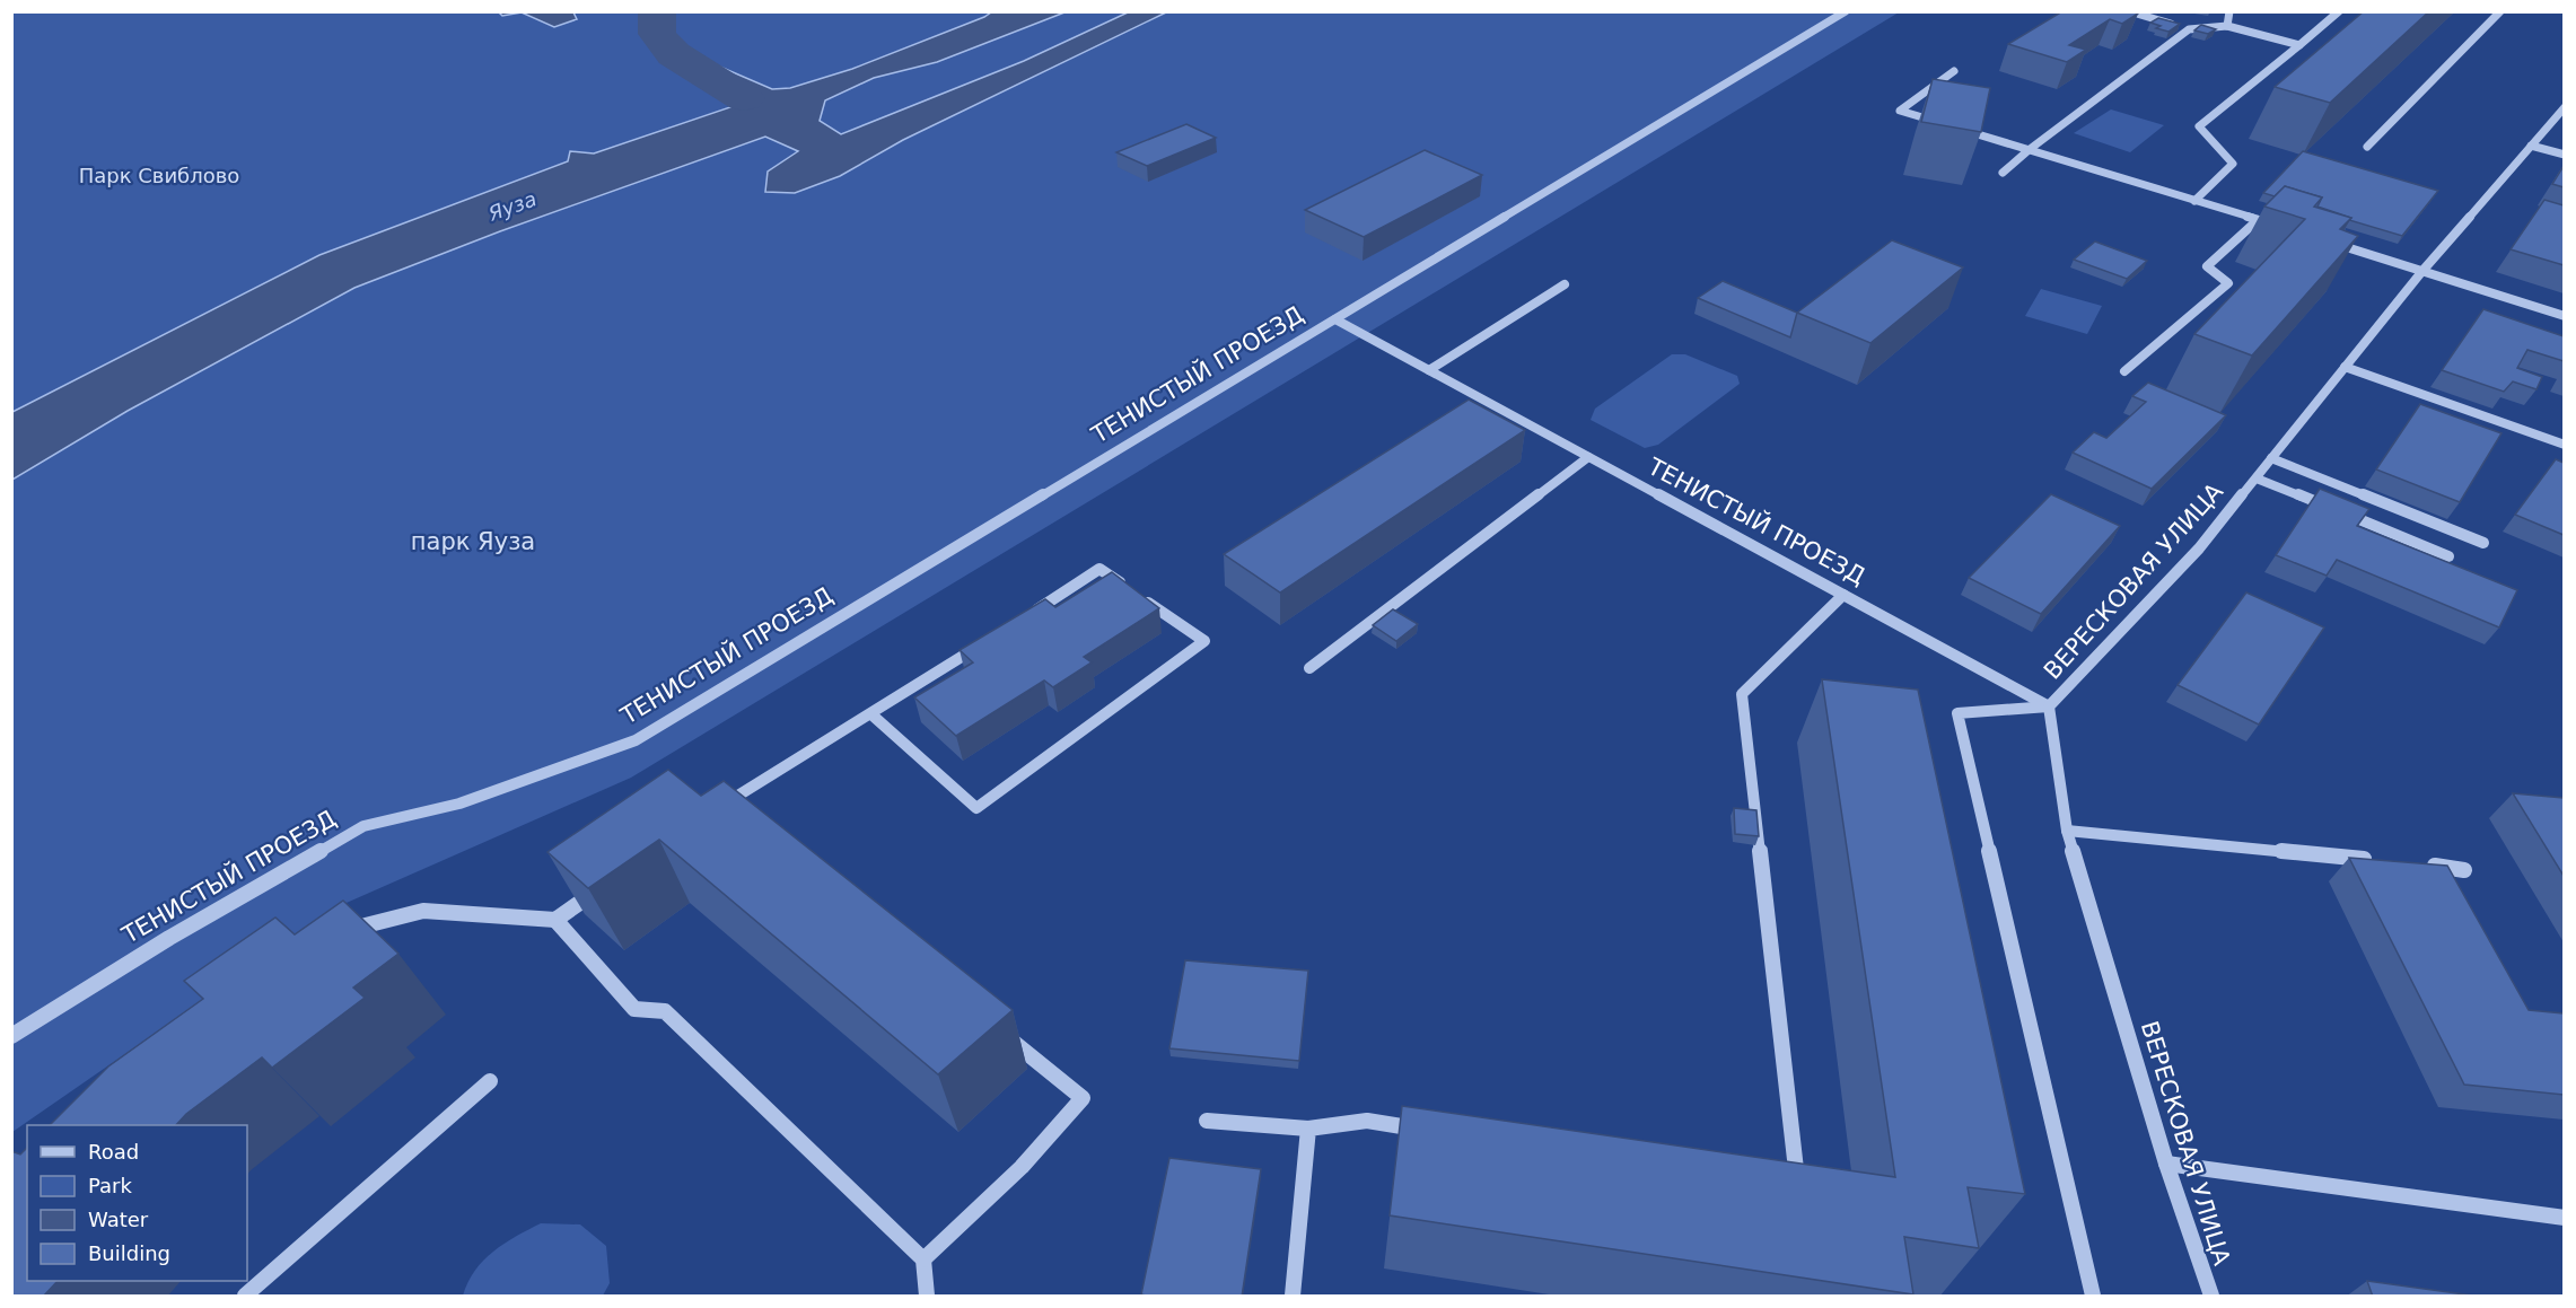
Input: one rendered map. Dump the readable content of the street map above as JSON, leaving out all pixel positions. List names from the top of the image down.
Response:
{
  "streets": {
    "street": ["ТЕНИСТЫЙ ПРОЕЗД", "ВЕРЕСКОВАЯ УЛИЦА"]
  },
  "crossings": [
    ["ТЕНИСТЫЙ ПРОЕЗД", "ВЕРЕСКОВАЯ УЛИЦА"]
  ],
  "water": ["Яуза"],
  "parks": ["Парк Свиблово", "парк Яуза"],
  "legend": [
    "Road",
    "Park",
    "Water",
    "Building"
  ]
}
